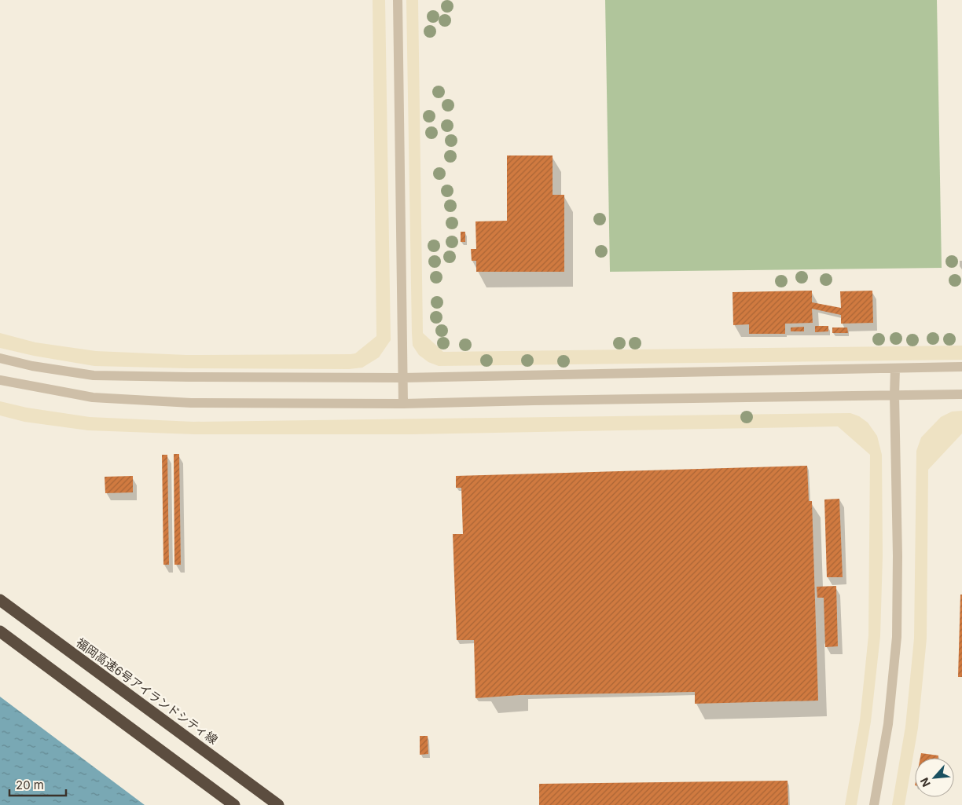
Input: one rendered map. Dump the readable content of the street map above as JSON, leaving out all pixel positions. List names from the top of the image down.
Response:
{
  "streets": {
    "highway": ["福岡高速6号アイランドシティ線"]
  },
  "scale_bar": "20 m",
  "north": "bottom left"
}
